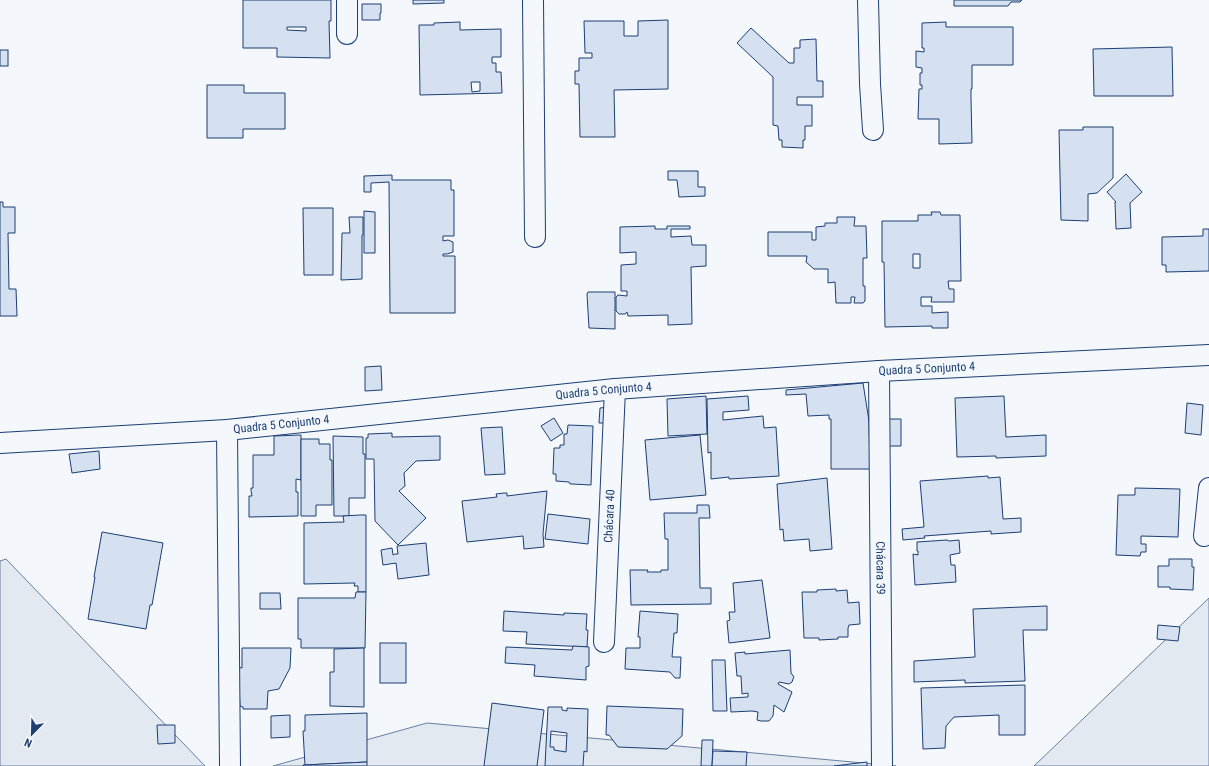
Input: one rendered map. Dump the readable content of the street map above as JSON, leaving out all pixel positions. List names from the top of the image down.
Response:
{
  "streets": {
    "street": ["Quadra 5 Conjunto 4", "Chácara 40", "Chácara 39"]
  },
  "crossings": [
    ["Quadra 5 Conjunto 4", "Chácara 40"],
    ["Quadra 5 Conjunto 4", "Chácara 39"]
  ],
  "north": "bottom left"
}
